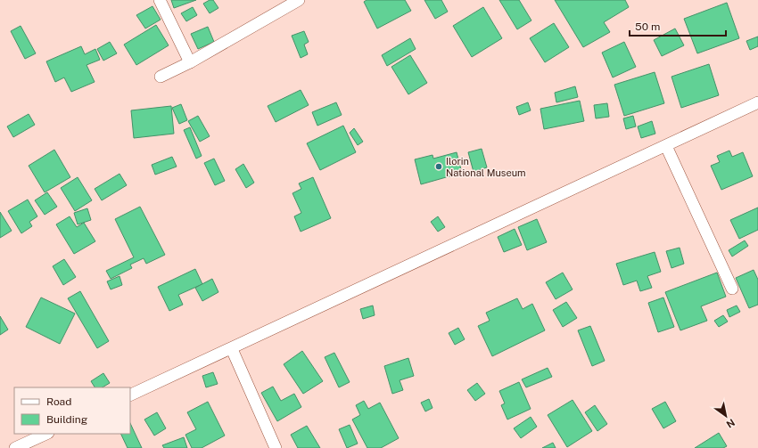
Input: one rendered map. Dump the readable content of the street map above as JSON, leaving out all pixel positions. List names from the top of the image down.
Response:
{
  "places": ["Ilorin National Museum"],
  "legend": ["Road", "Building"],
  "scale_bar": "50 m",
  "north": "bottom right"
}
